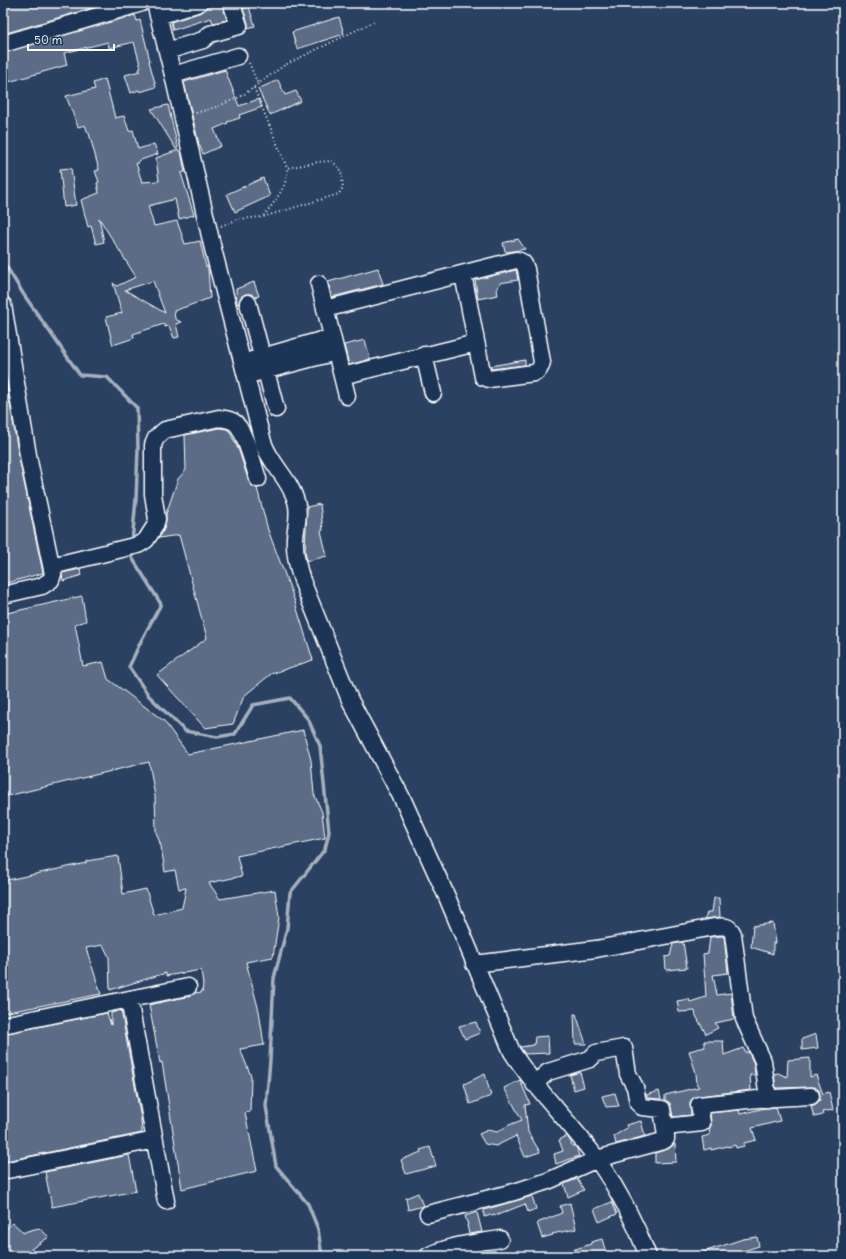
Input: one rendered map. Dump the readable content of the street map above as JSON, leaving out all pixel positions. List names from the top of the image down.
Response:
{
  "scale_bar": "50 m"
}
